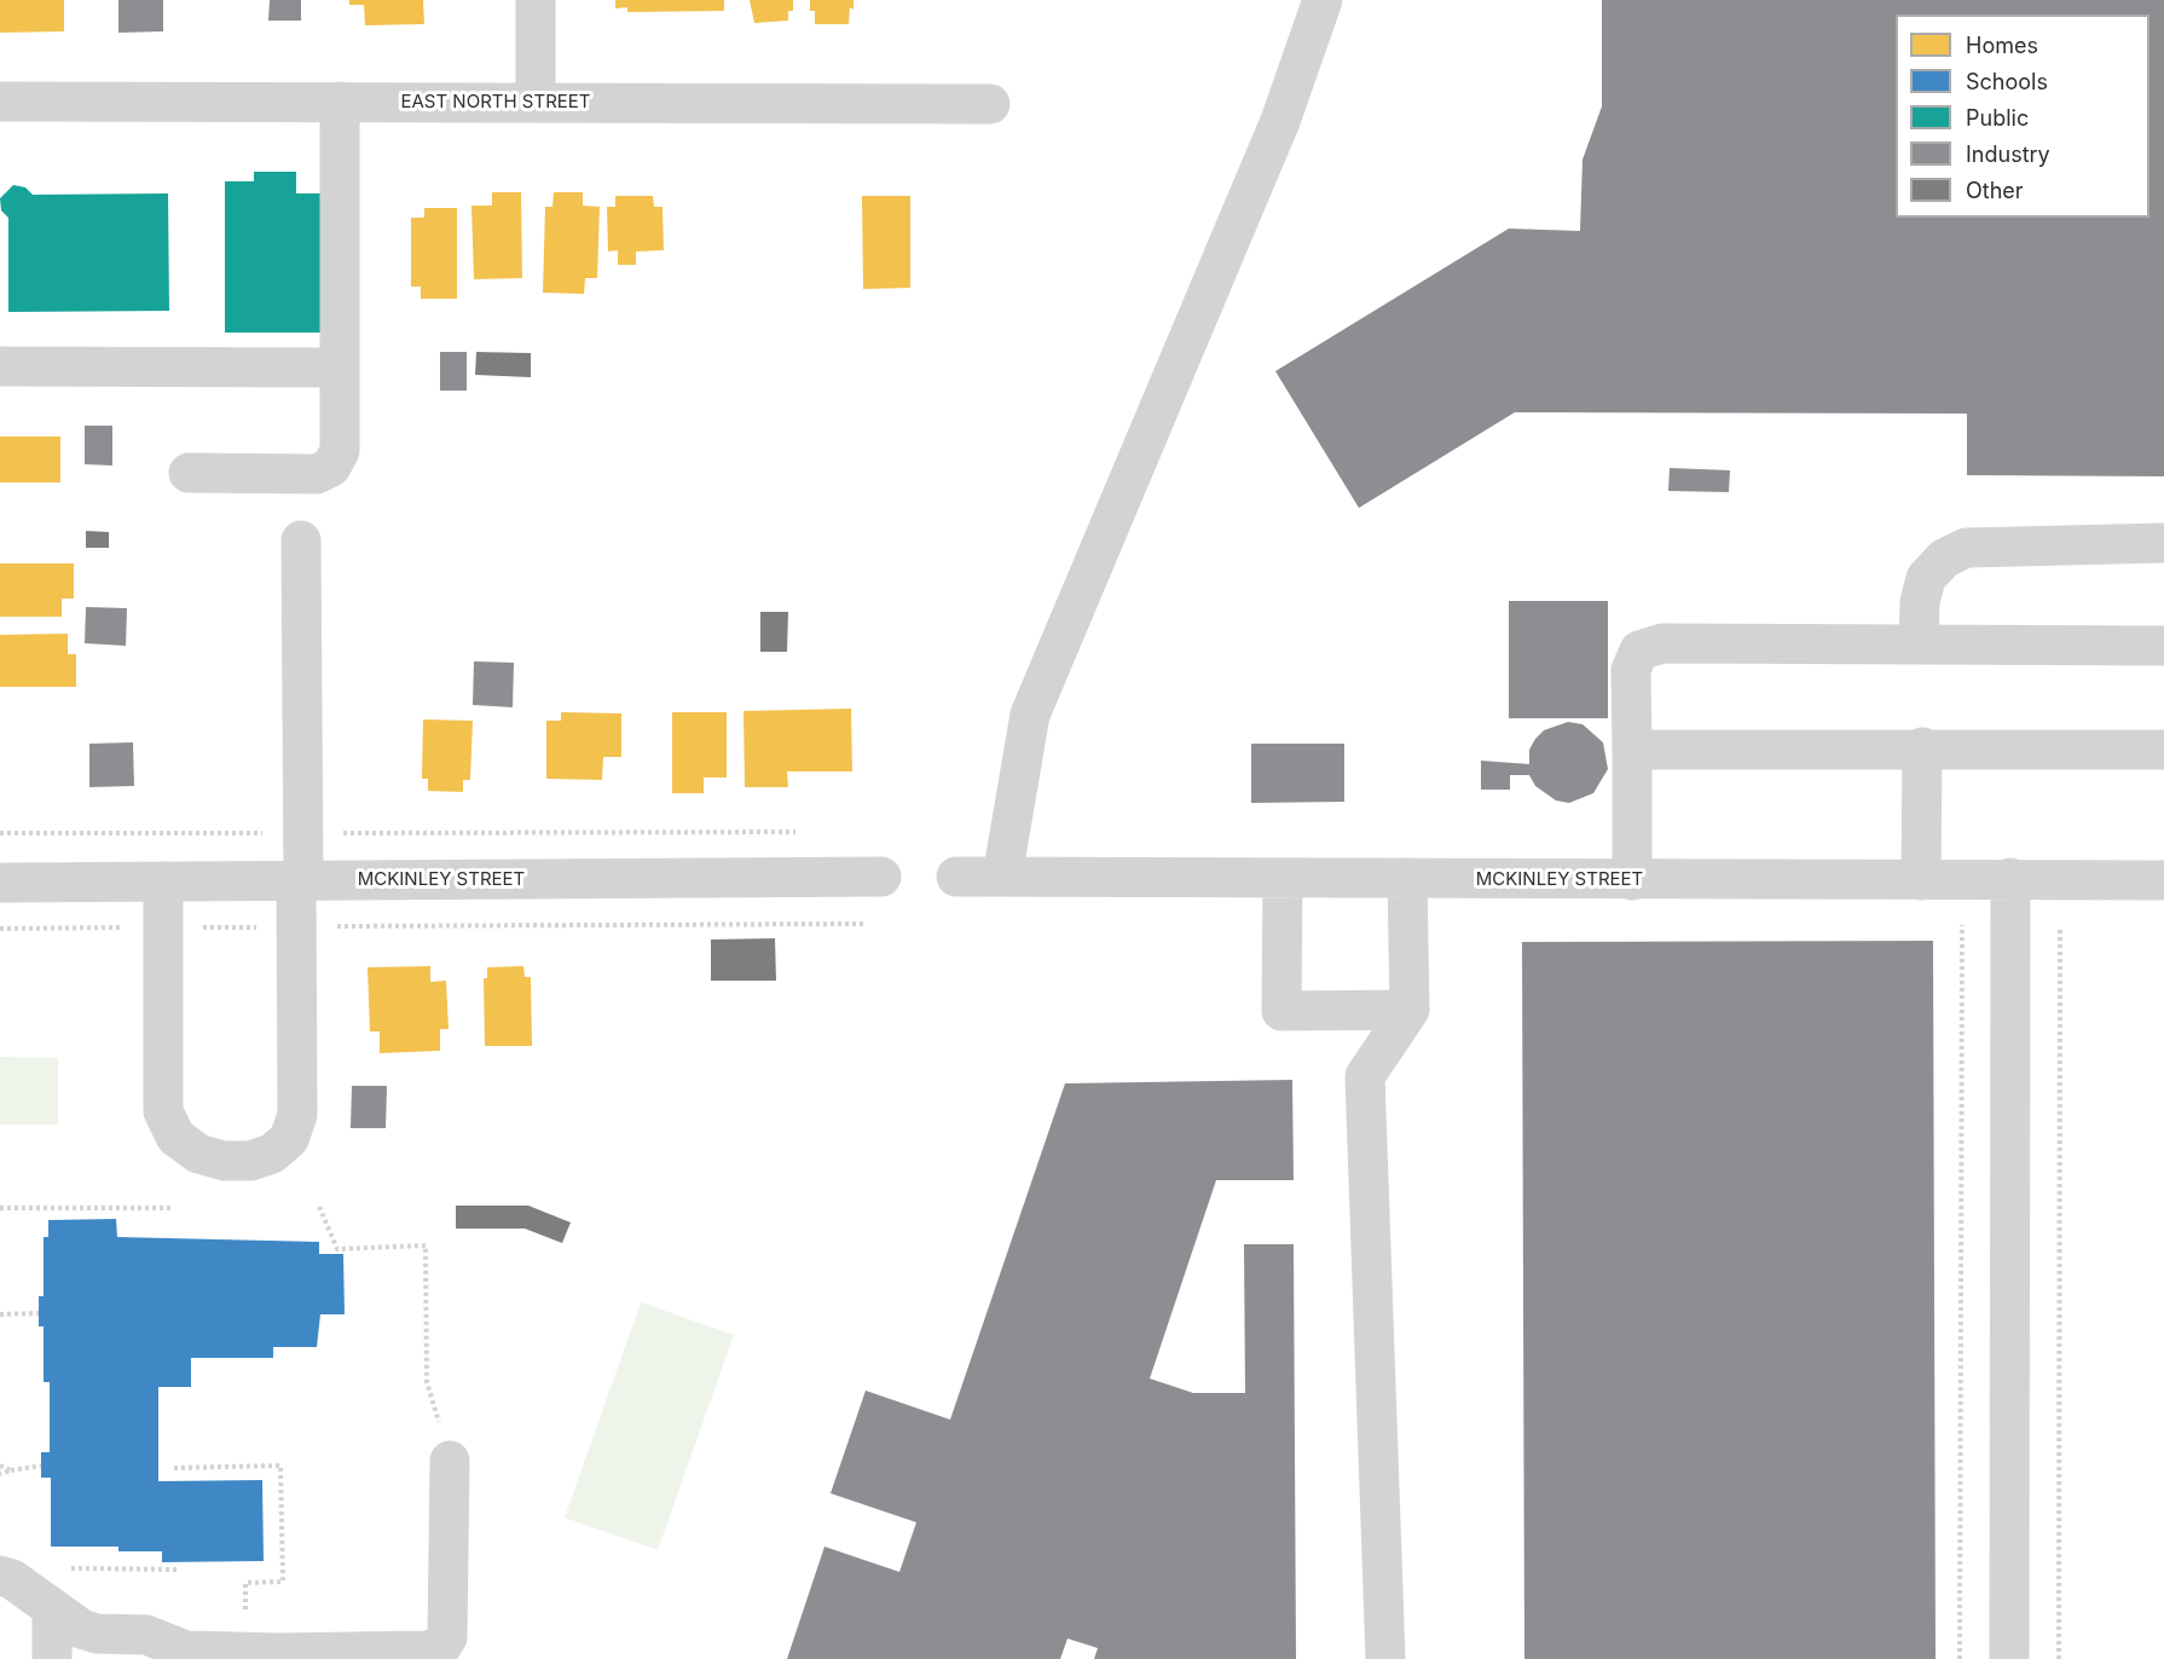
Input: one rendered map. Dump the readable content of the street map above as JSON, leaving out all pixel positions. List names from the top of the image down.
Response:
{
  "streets": {
    "street": ["EAST NORTH STREET", "MCKINLEY STREET"]
  },
  "legend": [
    "Homes",
    "Schools",
    "Public",
    "Industry",
    "Other"
  ]
}
